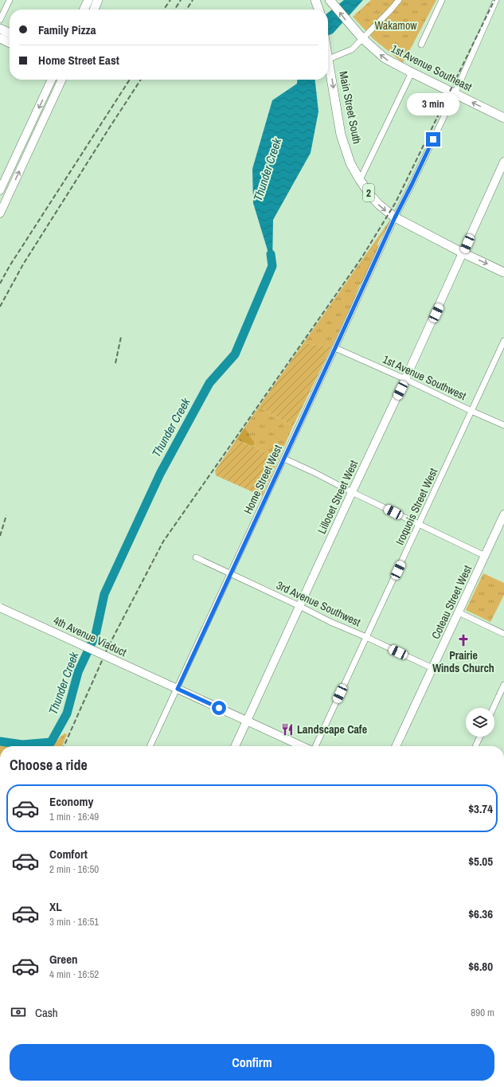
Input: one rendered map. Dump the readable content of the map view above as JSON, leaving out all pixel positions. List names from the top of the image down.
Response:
{
  "streets": {
    "main road": ["1st Avenue Southeast", "Main Street South", "2"],
    "street": [
      "1st Avenue Southwest",
      "Home Street West",
      "Lillooet Street West",
      "Iroquois Street West",
      "Coteau Street West",
      "3rd Avenue Southwest",
      "4th Avenue Viaduct"
    ]
  },
  "crossings": [
    ["1st Avenue Southeast", "Home Street West"],
    ["Main Street South", "Home Street West"],
    ["Main Street South", "Lillooet Street West"],
    ["1st Avenue Southwest", "Home Street West"],
    ["1st Avenue Southwest", "Lillooet Street West"],
    ["1st Avenue Southwest", "Iroquois Street West"],
    ["Home Street West", "3rd Avenue Southwest"],
    ["Home Street West", "4th Avenue Viaduct"],
    ["Lillooet Street West", "3rd Avenue Southwest"],
    ["Lillooet Street West", "4th Avenue Viaduct"],
    ["Iroquois Street West", "3rd Avenue Southwest"],
    ["Coteau Street West", "3rd Avenue Southwest"]
  ],
  "one_way": ["1st Avenue Southeast", "Main Street South"],
  "water": ["Thunder Creek"],
  "parks": ["Wakamow"],
  "places": {
    "church": ["Prairie Winds Church"],
    "restaurant": ["Landscape Cafe"]
  },
  "page": {
    "banner": ["Family Pizza", "Home Street East"],
    "bubble": "3 min",
    "heading": "Choose a ride",
    "list": [
      {
        "name": "Economy",
        "note": "1 min · 16:49",
        "value": "$3.74"
      },
      {
        "name": "Comfort",
        "note": "2 min · 16:50",
        "value": "$5.05"
      },
      {
        "name": "XL",
        "note": "3 min · 16:51",
        "value": "$6.36"
      },
      {
        "name": "Green",
        "note": "4 min · 16:52",
        "value": "$6.80"
      }
    ],
    "pay": ["Cash", "890 m"],
    "buttons": "Confirm"
  }
}
